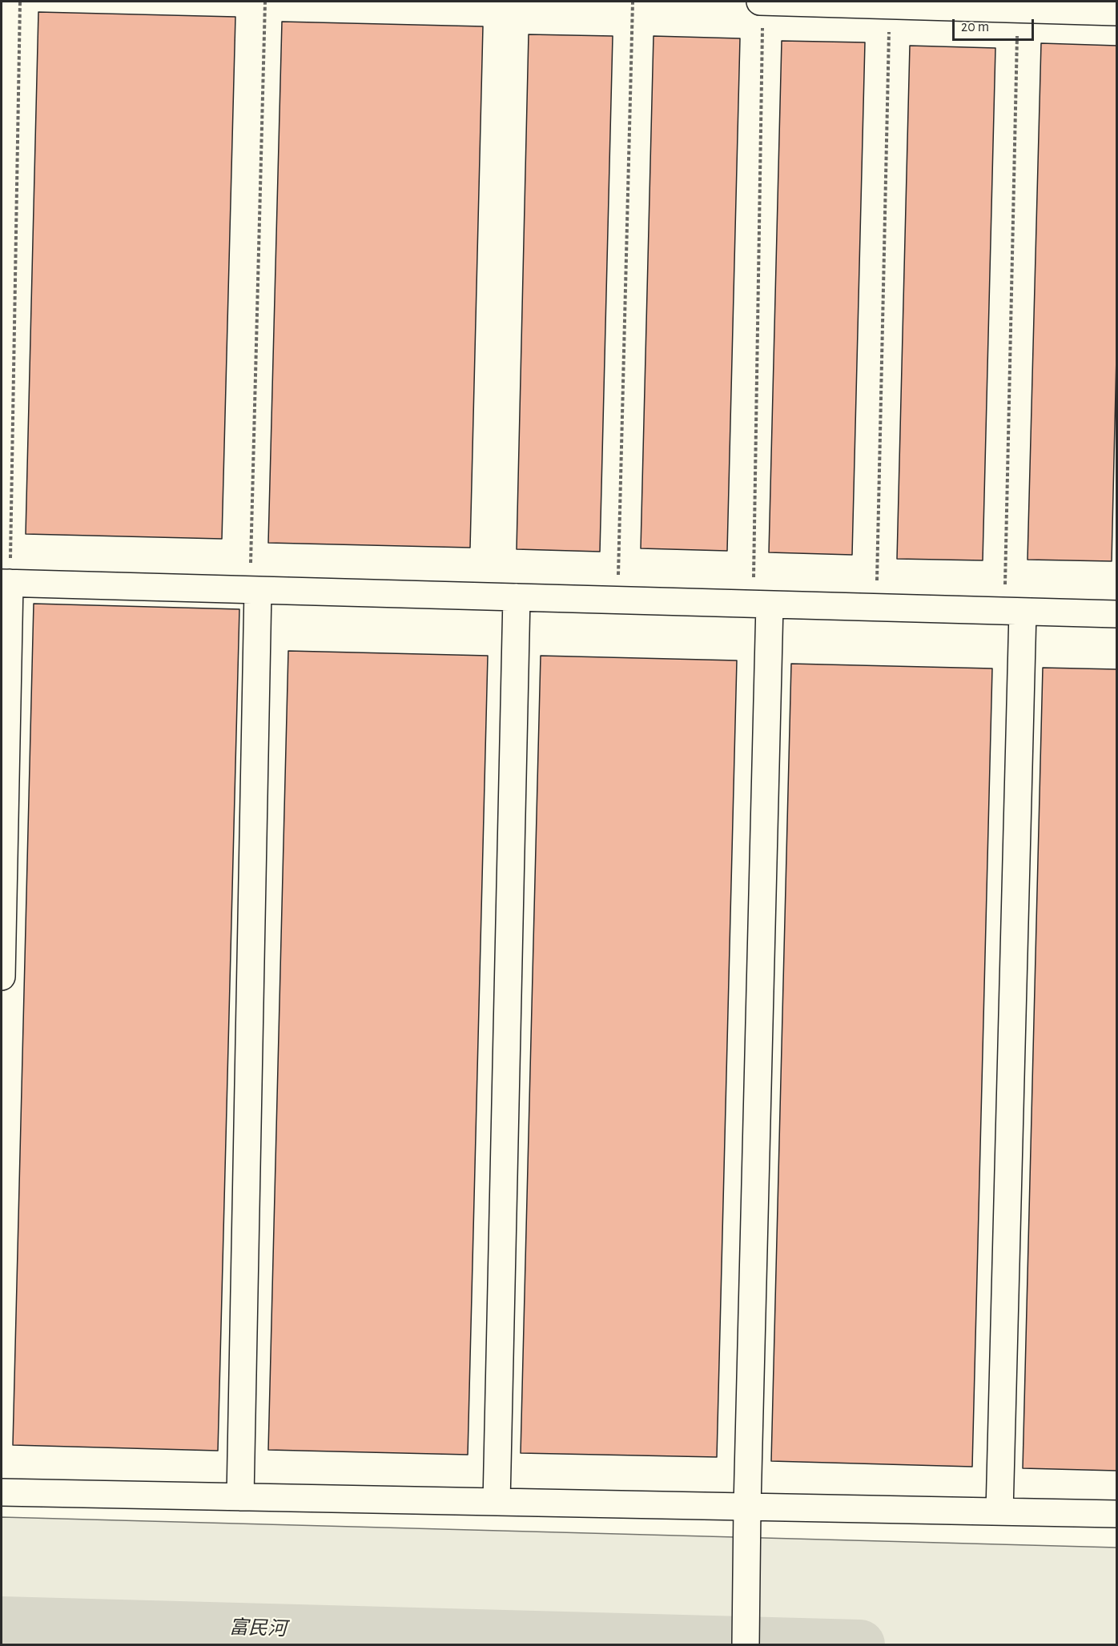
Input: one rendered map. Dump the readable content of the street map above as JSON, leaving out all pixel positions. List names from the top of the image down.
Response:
{
  "water": ["富民河"],
  "scale_bar": "20 m"
}
